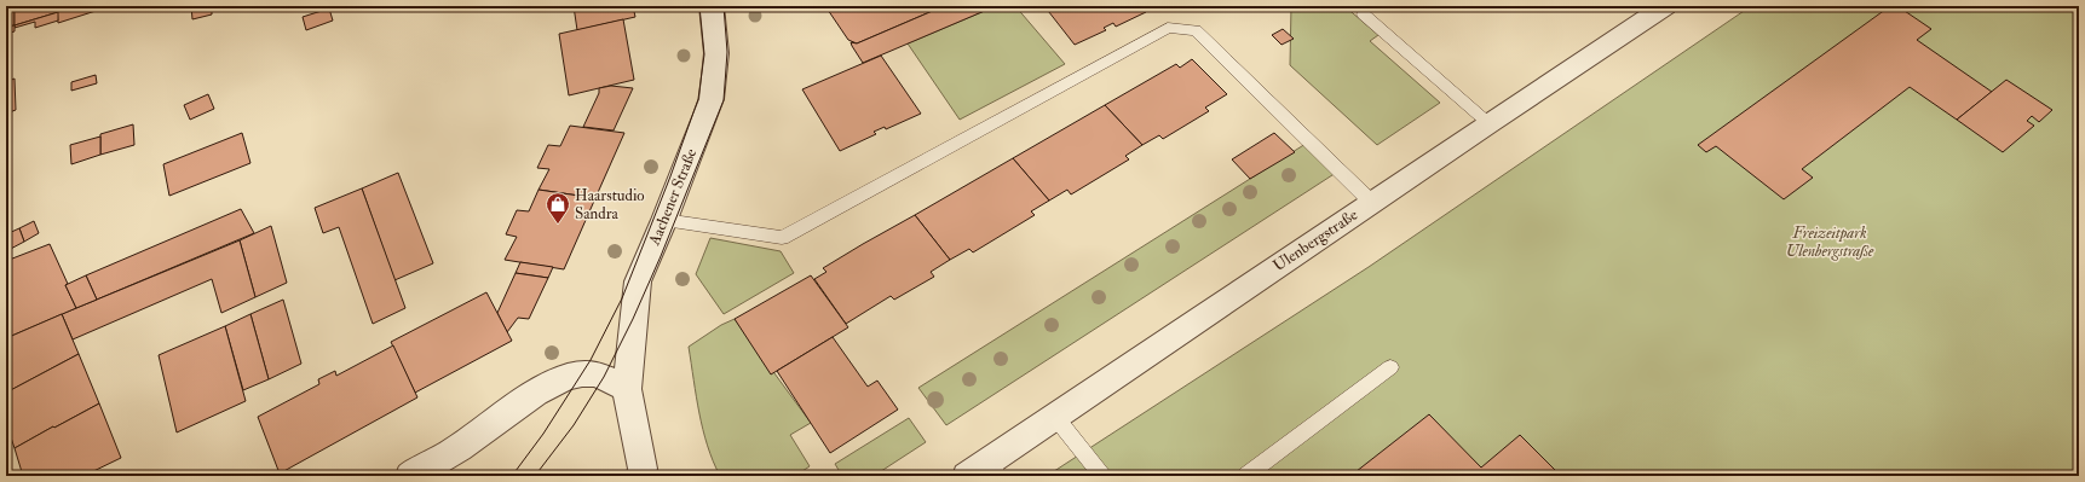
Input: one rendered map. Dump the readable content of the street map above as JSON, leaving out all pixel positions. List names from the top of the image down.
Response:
{
  "streets": {
    "street": ["Aachener Straße", "Ulenbergstraße"]
  },
  "parks": ["Freizeitpark Ulenbergstraße"],
  "places": {
    "shop": ["Haarstudio Sandra"]
  }
}
